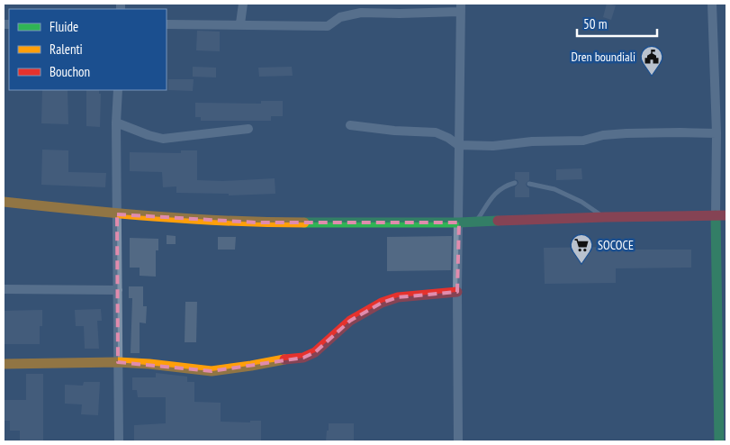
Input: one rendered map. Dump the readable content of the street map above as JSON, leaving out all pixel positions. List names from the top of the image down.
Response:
{
  "places": {
    "public building": ["Dren boundiali"],
    "supermarket": ["SOCOCE"]
  },
  "legend": ["Fluide", "Ralenti", "Bouchon"],
  "scale_bar": "50 m"
}
